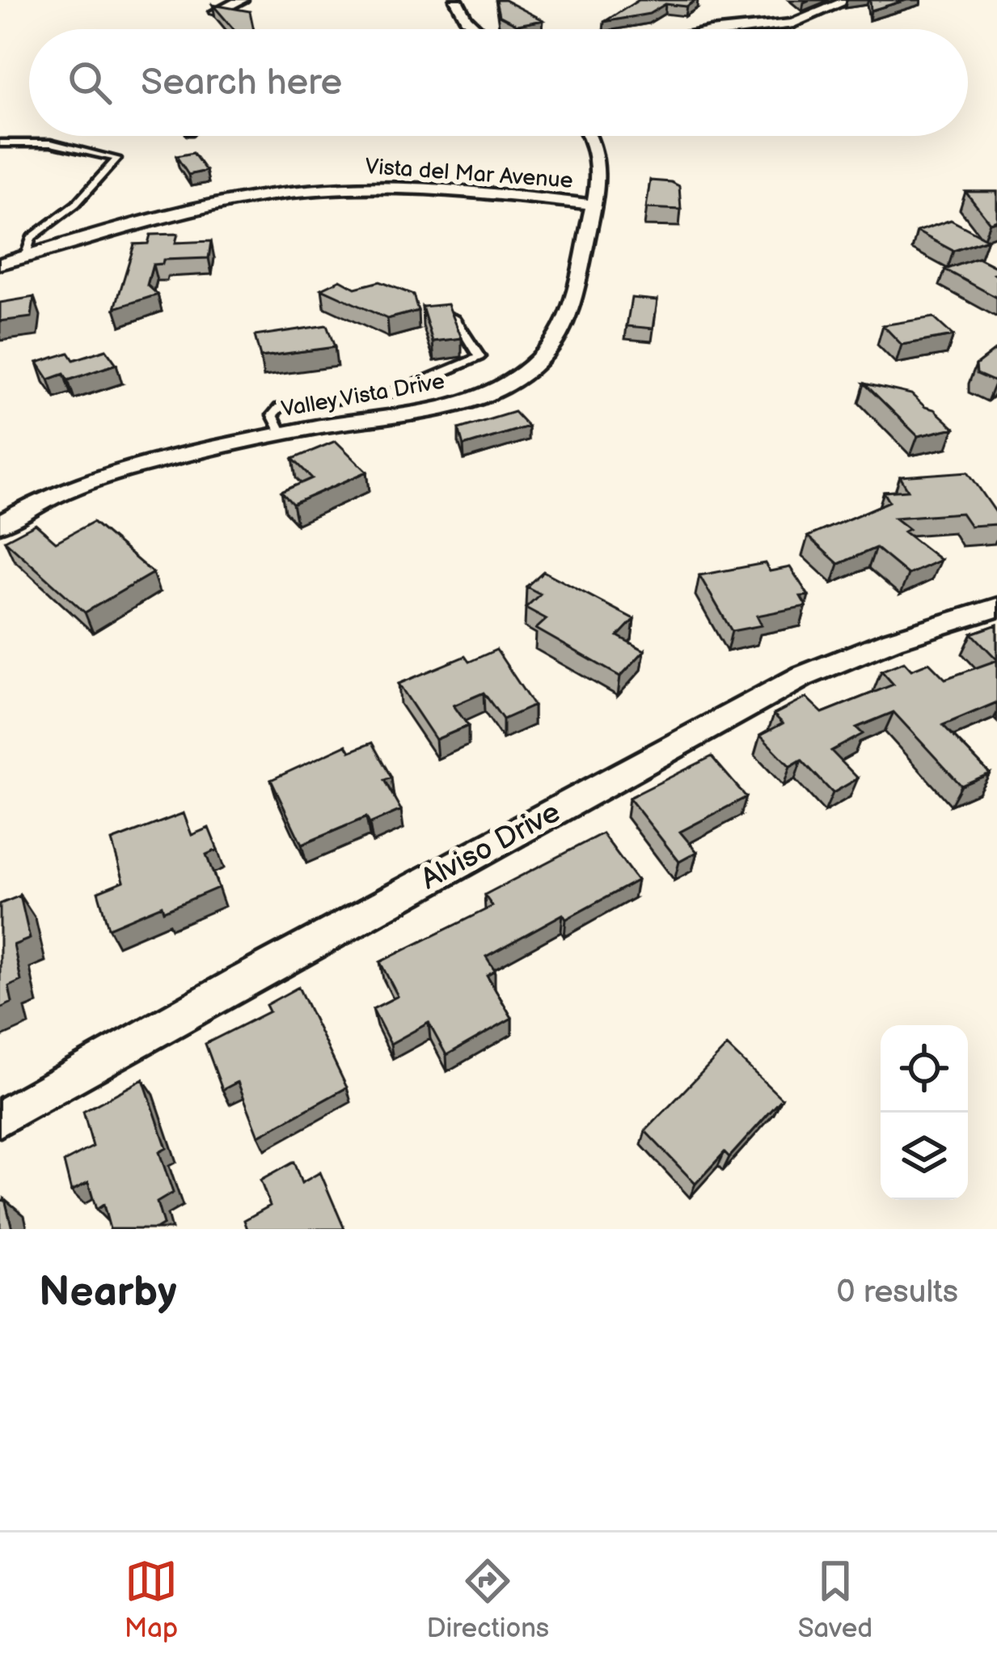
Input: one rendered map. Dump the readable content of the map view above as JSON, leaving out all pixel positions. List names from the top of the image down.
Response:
{
  "streets": {
    "street": ["Vista del Mar Avenue", "Valley Vista Drive", "Alviso Drive"]
  },
  "crossings": [
    ["Vista del Mar Avenue", "Valley Vista Drive"]
  ],
  "page": {
    "search": "Search here",
    "heading": ["Nearby", "0 results"],
    "nav": ["Map", "Directions", "Saved"]
  }
}
